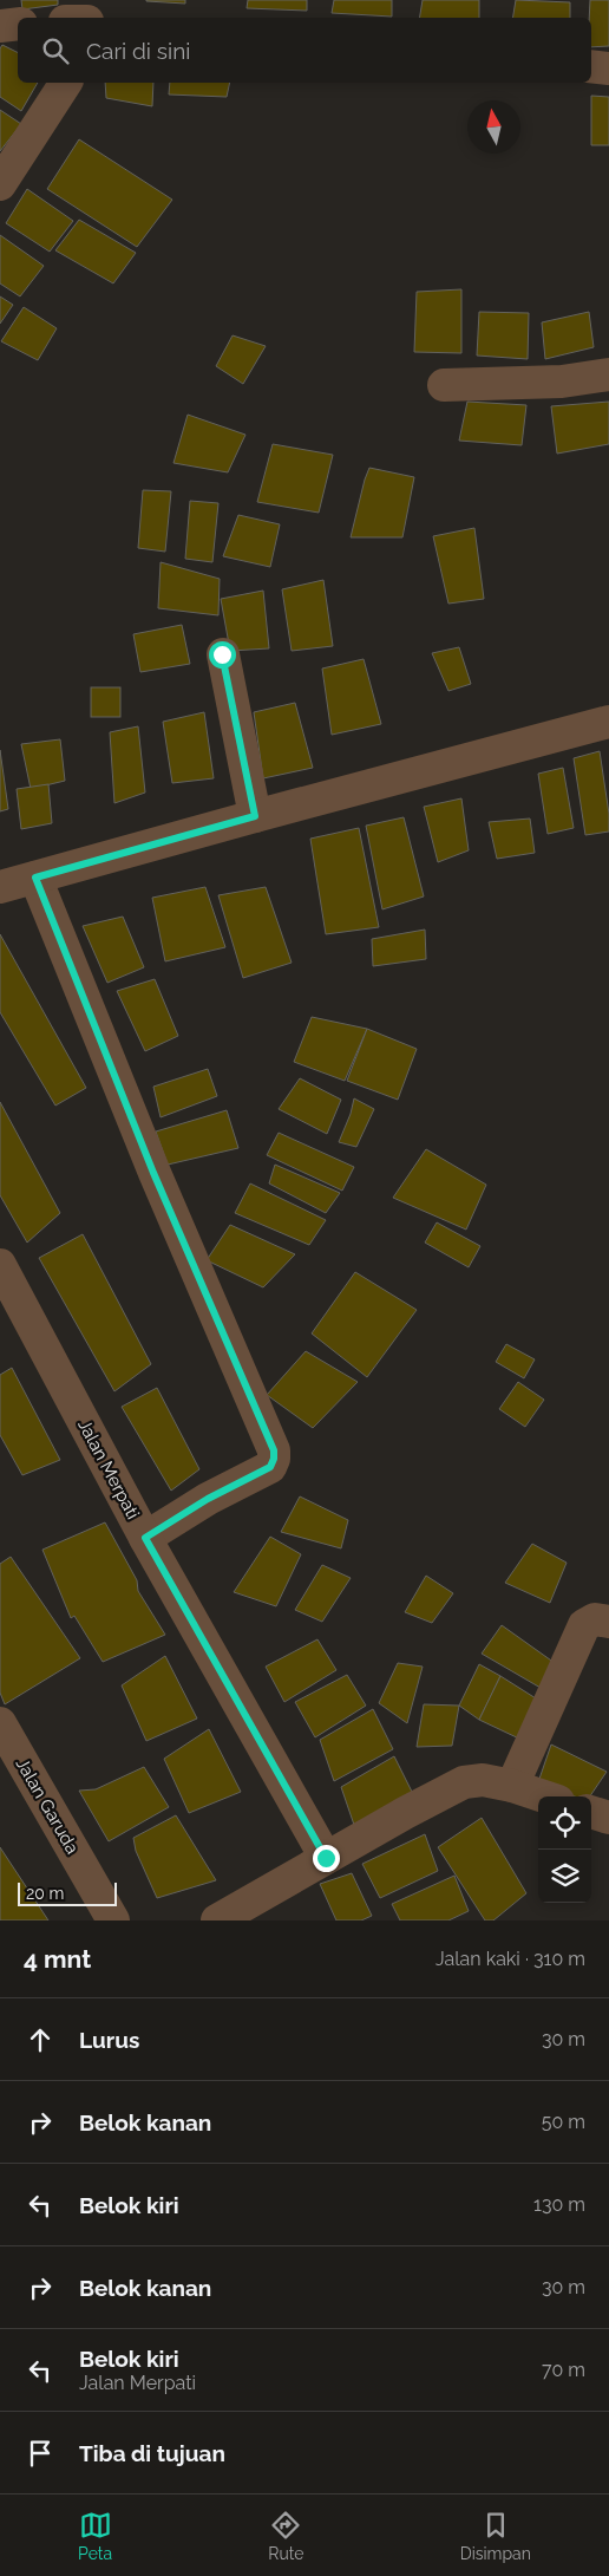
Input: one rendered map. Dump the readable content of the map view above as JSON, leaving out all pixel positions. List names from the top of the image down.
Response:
{
  "streets": {
    "street": ["Jalan Merpati", "Jalan Garuda"]
  },
  "scale_bar": "20 m",
  "north": "top",
  "page": {
    "search": "Cari di sini",
    "scale": "20 m",
    "heading": ["4 mnt", "Jalan kaki · 310 m"],
    "list": [
      ["Lurus", "30 m"],
      ["Belok kanan", "50 m"],
      ["Belok kiri", "130 m"],
      ["Belok kanan", "30 m"],
      ["Belok kiri", "Jalan Merpati", "70 m"],
      "Tiba di tujuan"
    ],
    "nav": ["Peta", "Rute", "Disimpan"]
  }
}
